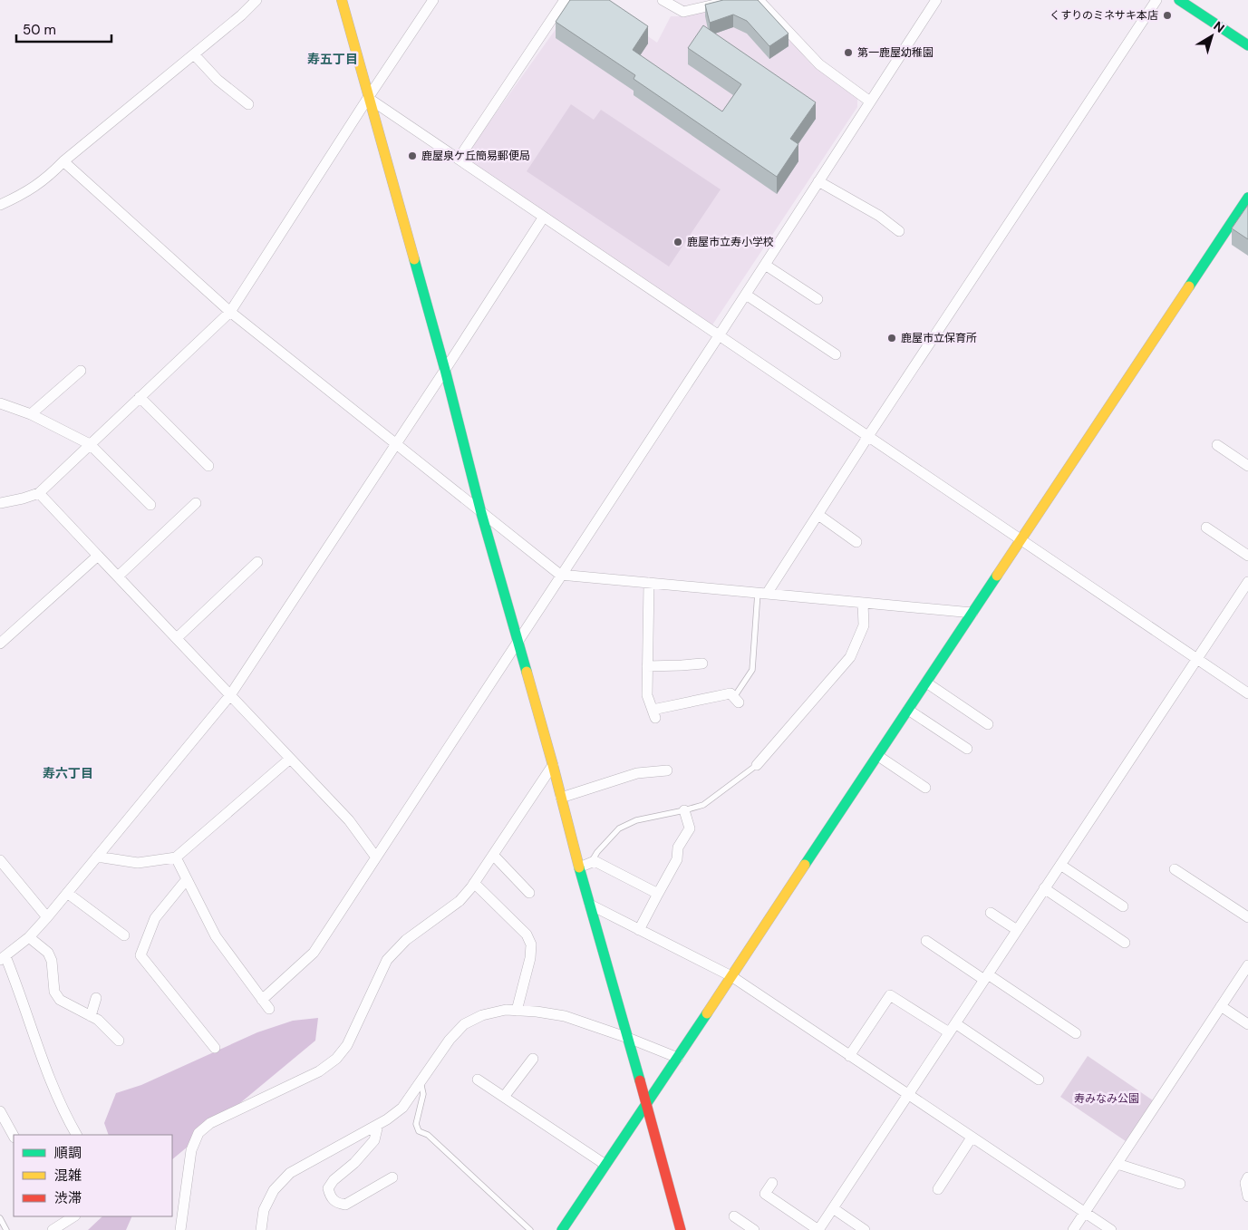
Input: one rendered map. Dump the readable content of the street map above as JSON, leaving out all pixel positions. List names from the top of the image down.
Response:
{
  "districts": ["寿五丁目", "寿六丁目"],
  "parks": ["寿みなみ公園"],
  "places": [
    "くすりのミネサキ本店",
    "第一鹿屋幼稚園",
    "鹿屋泉ケ丘簡易郵便局",
    "鹿屋市立寿小学校",
    "鹿屋市立保育所"
  ],
  "legend": ["順調", "混雑", "渋滞"],
  "scale_bar": "50 m",
  "north": "top right"
}
